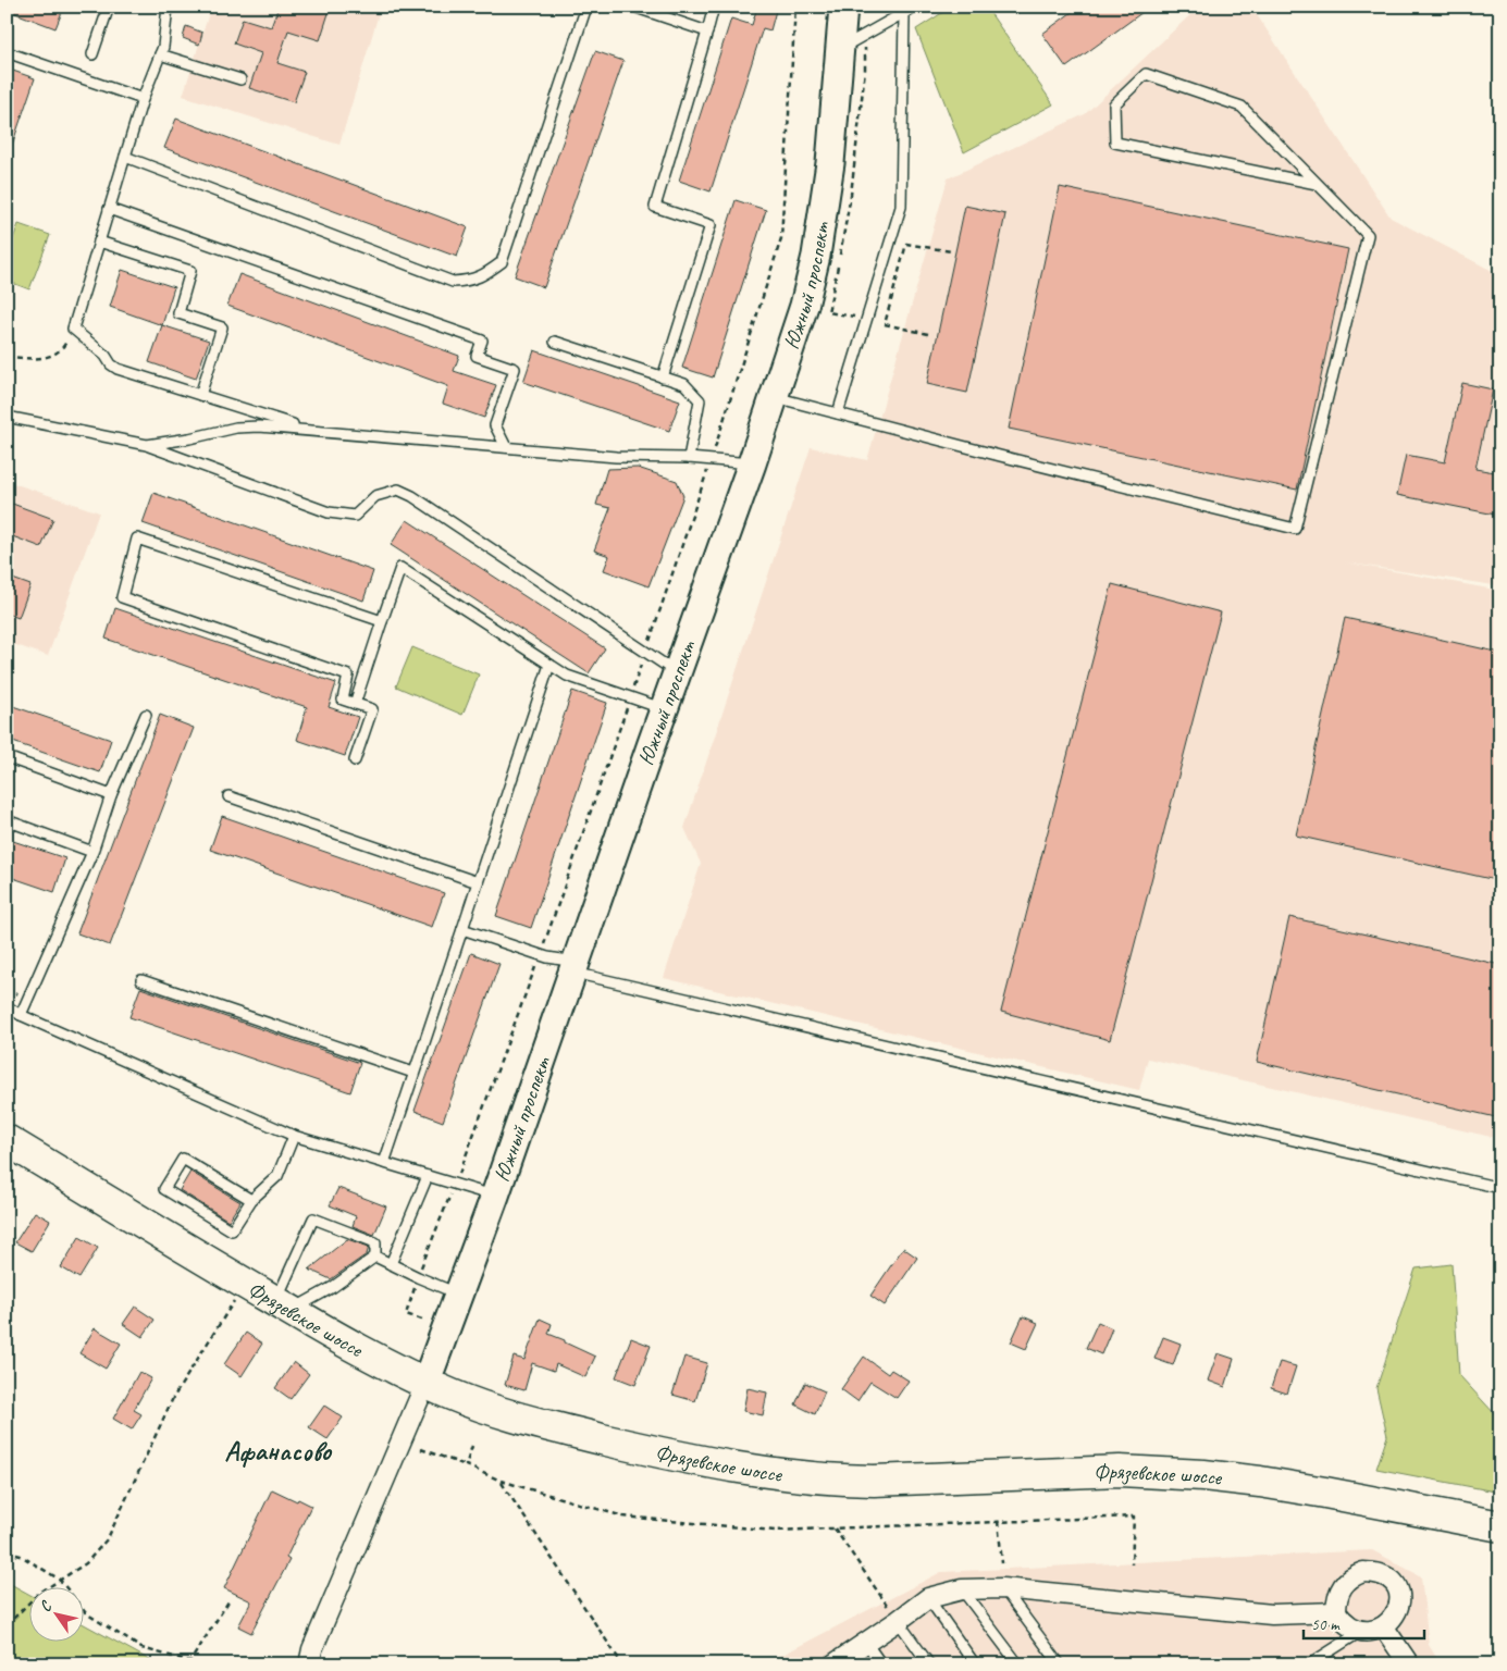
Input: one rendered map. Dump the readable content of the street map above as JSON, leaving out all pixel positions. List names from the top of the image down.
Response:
{
  "streets": {
    "highway": ["Фрязевское шоссе"],
    "main road": ["Южный проспект"]
  },
  "crossings": [
    ["Южный проспект", "Фрязевское шоссе"]
  ],
  "districts": ["Афанасово"],
  "scale_bar": "50 m",
  "north": "top left"
}
